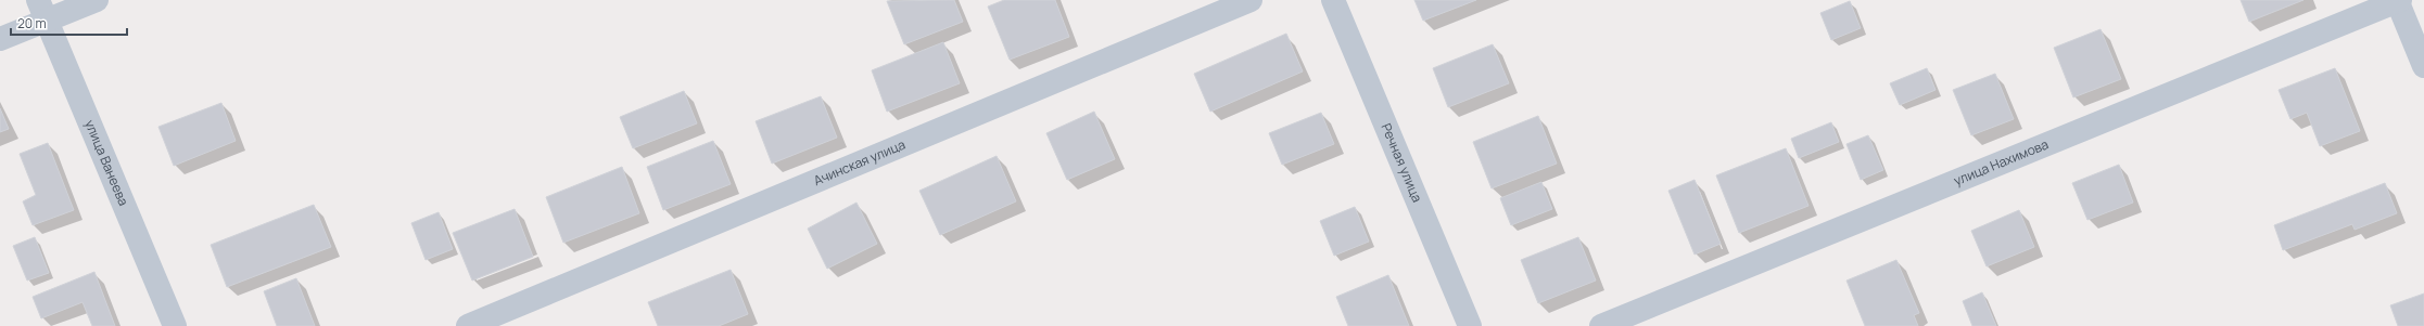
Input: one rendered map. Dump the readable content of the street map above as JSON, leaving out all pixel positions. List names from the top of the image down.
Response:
{
  "streets": {
    "street": [
      "Ачинская улица",
      "Речная улица",
      "улица Ванеева",
      "улица Нахимова"
    ]
  },
  "scale_bar": "20 m"
}
